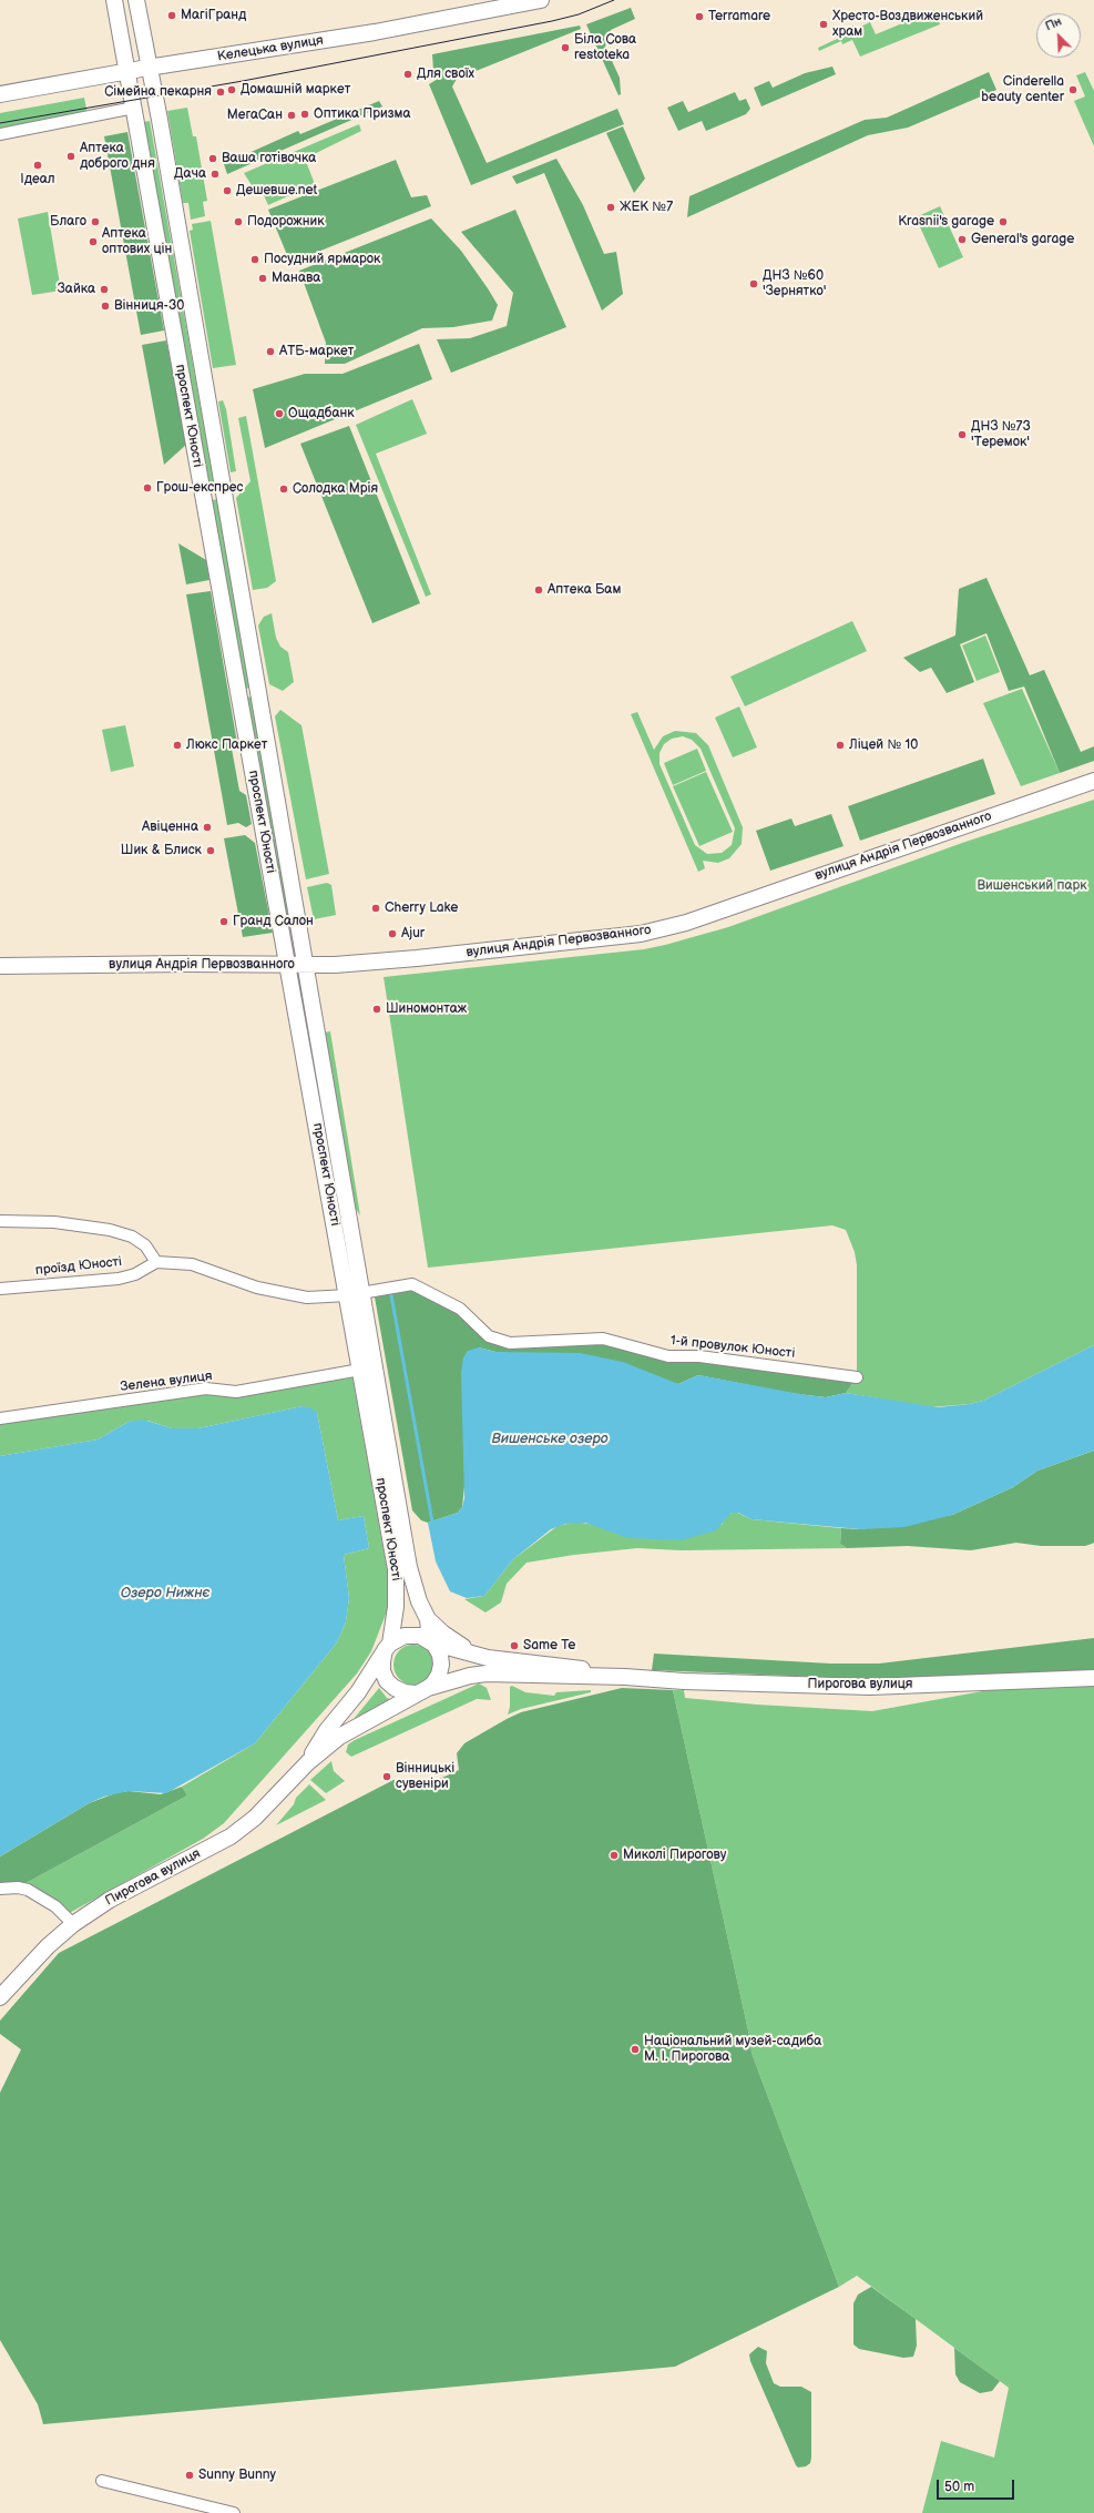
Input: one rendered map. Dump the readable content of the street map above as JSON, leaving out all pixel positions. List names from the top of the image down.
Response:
{
  "streets": {
    "main road": [
      "Келецька вулиця",
      "проспект Юності",
      "вулиця Андрія Первозванного",
      "Пирогова вулиця"
    ],
    "street": ["проїзд Юності", "1-й провулок Юності", "Зелена вулиця"]
  },
  "crossings": [
    ["Келецька вулиця", "проспект Юності"],
    ["проспект Юності", "вулиця Андрія Первозванного"],
    ["проспект Юності", "1-й провулок Юності"],
    ["проспект Юності", "Зелена вулиця"],
    ["проспект Юності", "Пирогова вулиця"],
    ["проїзд Юності", "1-й провулок Юності"]
  ],
  "water": ["Вишенське озеро", "Озеро Нижнє"],
  "parks": ["Вишенський парк"],
  "places": [
    "МагіГранд",
    "Terramare",
    "Хресто-Воздвиженський храм",
    "Біла Сова restoteka",
    "Для своїх",
    "Домашній маркет",
    "Cinderella beauty center",
    "Сімейна пекарня",
    "Оптика Призма",
    "МегаСан",
    "Аптека доброго дня",
    "Ваша готівочка",
    "Ідеал",
    "Дача",
    "Дешевше.net",
    "ЖЕК №7",
    "Благо",
    "Подорожник",
    "Krasnii's garage",
    "General's garage",
    "Аптека оптових цін",
    "Посудний ярмарок",
    "Манава",
    "ДНЗ №60 'Зернятко'",
    "Зайка",
    "Вінниця-30",
    "АТБ-маркет",
    "Ощадбанк",
    "ДНЗ №73 'Теремок'",
    "Грош-експрес",
    "Солодка Мрія",
    "Аптека Бам",
    "Люкс Паркет",
    "Ліцей № 10",
    "Авіценна",
    "Шик & Блиск",
    "Cherry Lake",
    "Гранд Салон",
    "Ajur",
    "Шиномонтаж",
    "Same Te",
    "Вінницькі сувеніри",
    "Миколі Пирогову",
    "Національний музей-садиба М. І. Пирогова",
    "Sunny Bunny"
  ],
  "scale_bar": "50 m",
  "north": "top left"
}
